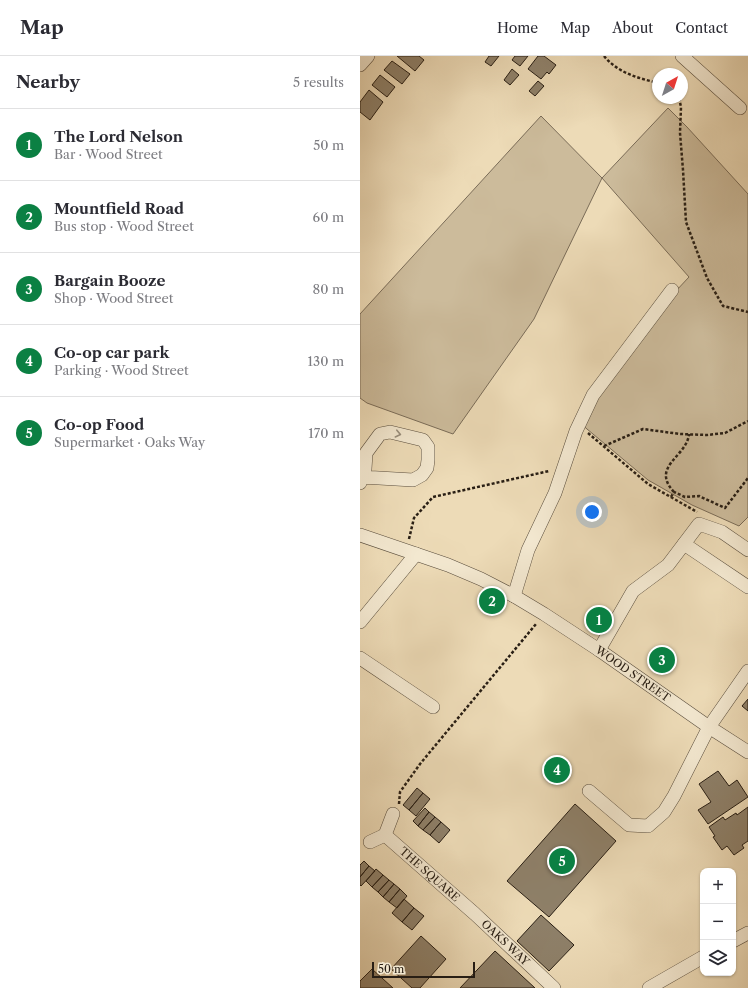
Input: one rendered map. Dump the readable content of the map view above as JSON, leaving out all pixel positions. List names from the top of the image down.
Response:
{
  "streets": {
    "street": ["WOOD STREET", "THE SQUARE", "OAKS WAY"]
  },
  "crossings": [
    ["THE SQUARE", "OAKS WAY"]
  ],
  "scale_bar": "50 m",
  "north": "top right",
  "page": {
    "header": "Map",
    "nav": [
      "Home",
      "Map",
      "About",
      "Contact"
    ],
    "heading": ["Nearby", "5 results"],
    "list": [
      {
        "mark": "1",
        "name": "The Lord Nelson",
        "note": "Bar · Wood Street",
        "value": "50 m"
      },
      {
        "mark": "2",
        "name": "Mountfield Road",
        "note": "Bus stop · Wood Street",
        "value": "60 m"
      },
      {
        "mark": "3",
        "name": "Bargain Booze",
        "note": "Shop · Wood Street",
        "value": "80 m"
      },
      {
        "mark": "4",
        "name": "Co-op car park",
        "note": "Parking · Wood Street",
        "value": "130 m"
      },
      {
        "mark": "5",
        "name": "Co-op Food",
        "note": "Supermarket · Oaks Way",
        "value": "170 m"
      }
    ],
    "pins": [
      "2",
      "1",
      "3",
      "4",
      "5"
    ],
    "map_buttons": ["+", "−"],
    "scale": "50 m"
  }
}
